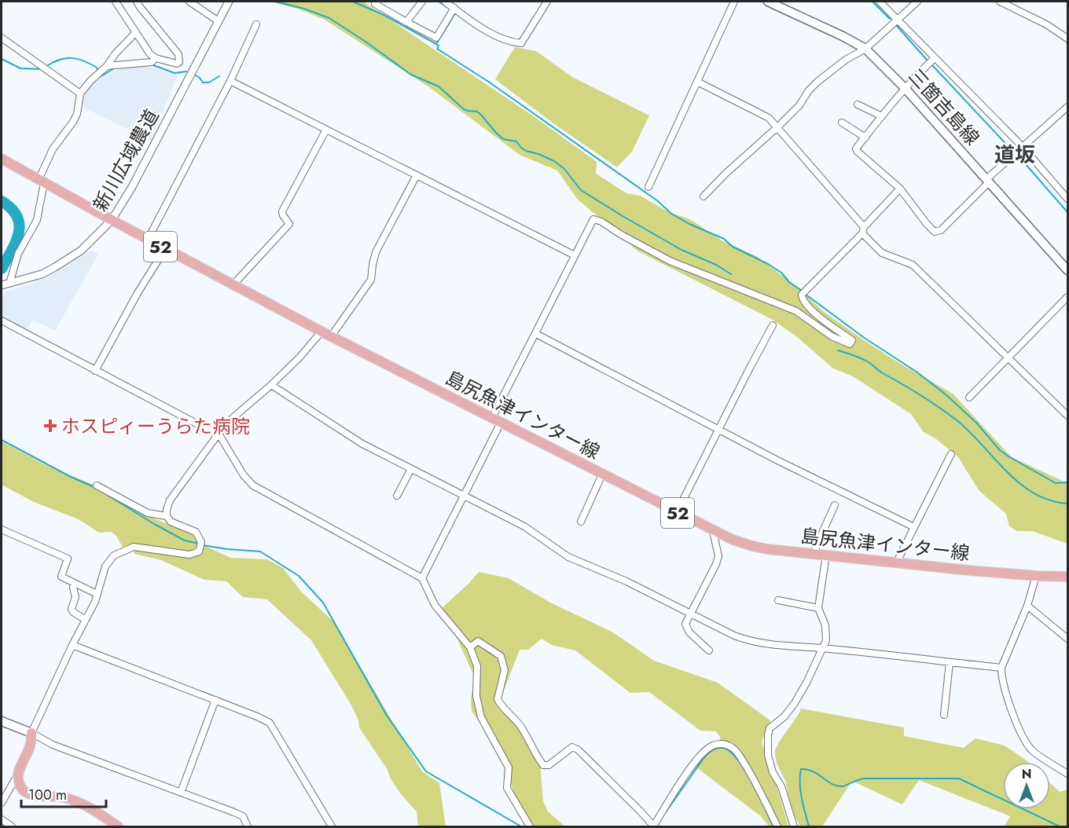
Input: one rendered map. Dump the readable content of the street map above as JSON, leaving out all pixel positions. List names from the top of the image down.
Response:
{
  "streets": {
    "main road": ["三箇吉島線", "52", "島尻魚津インター線"],
    "street": ["新川広域農道"]
  },
  "crossings": [
    ["新川広域農道", "島尻魚津インター線"]
  ],
  "districts": ["道坂"],
  "places": {
    "health": ["ホスピィーうらた病院"]
  },
  "scale_bar": "100 m",
  "north": "top"
}
